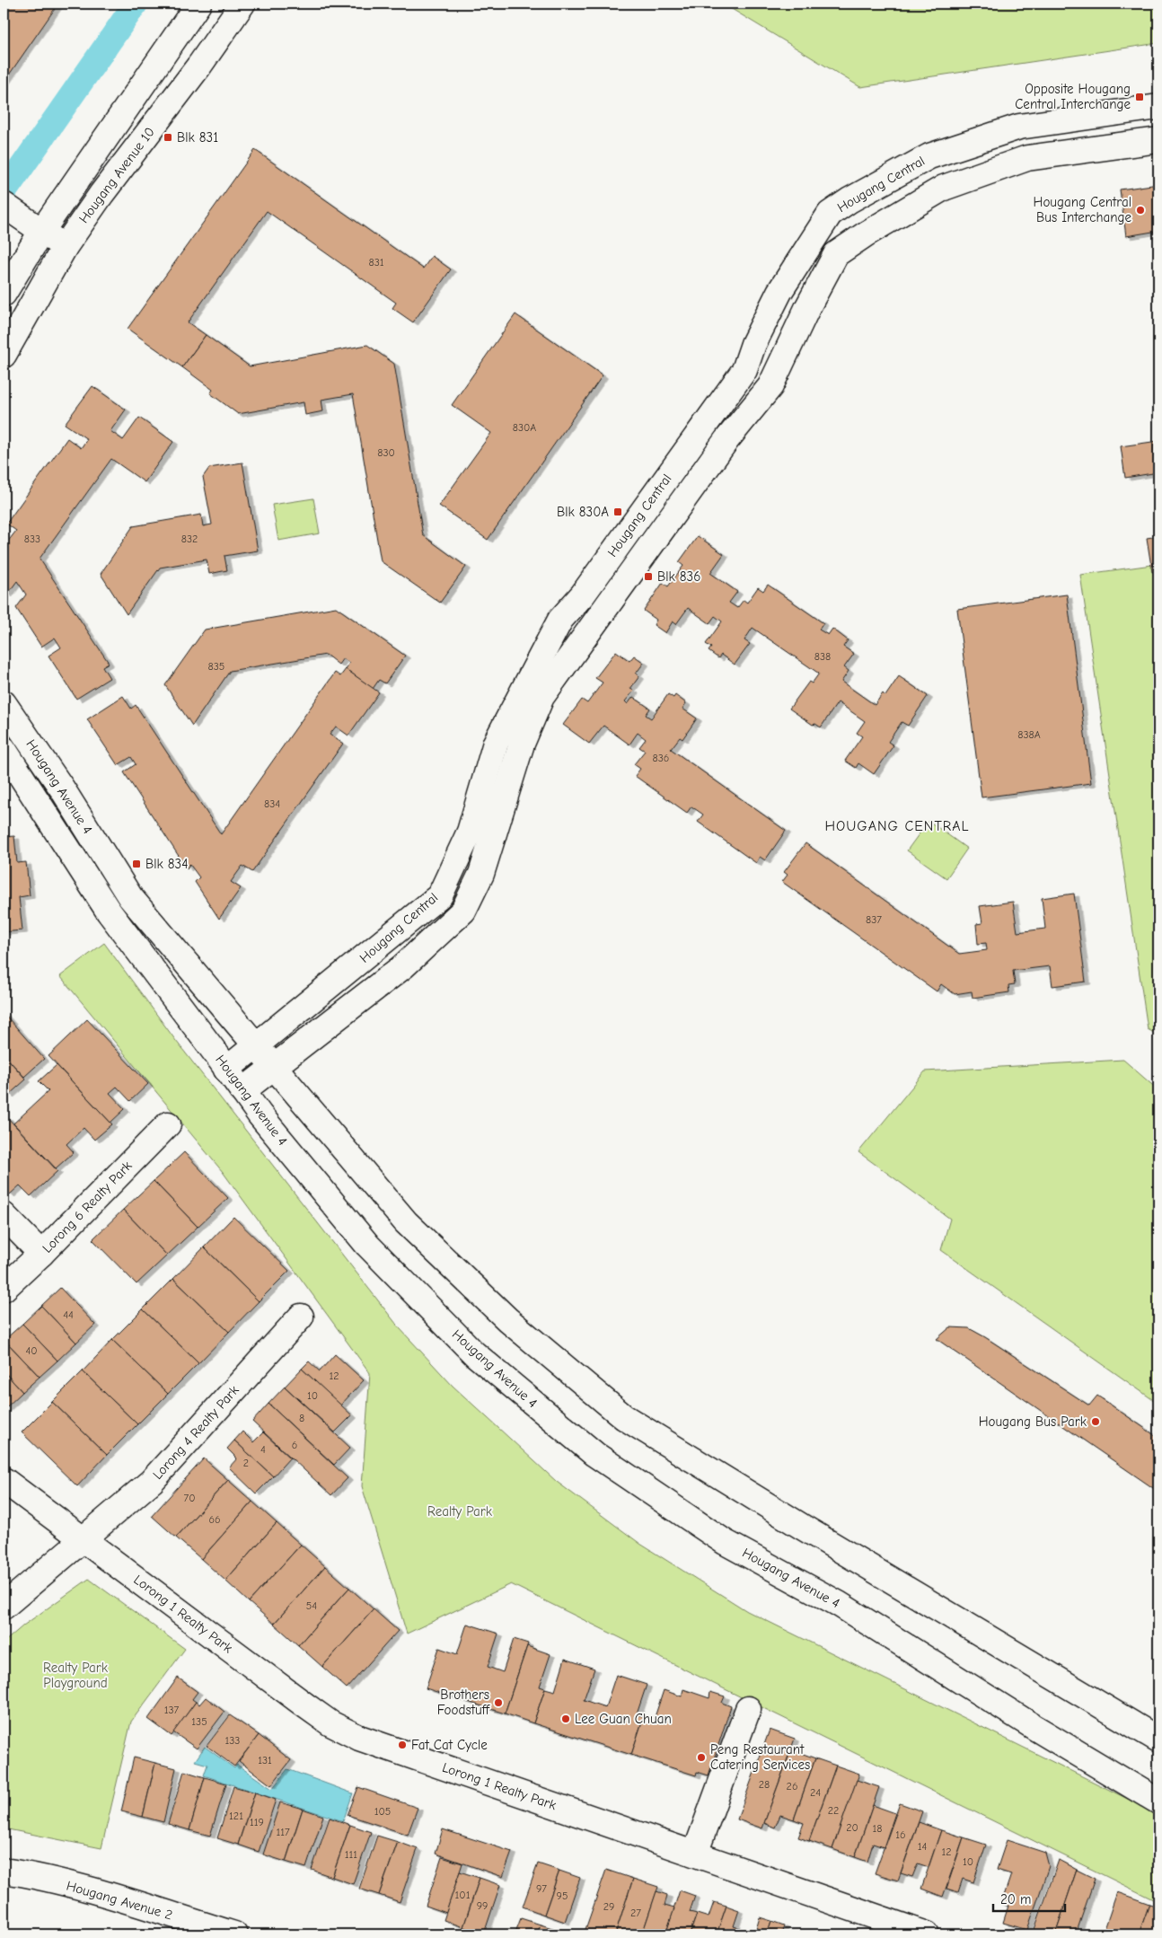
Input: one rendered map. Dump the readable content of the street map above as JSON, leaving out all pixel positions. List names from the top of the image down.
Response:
{
  "streets": {
    "main road": [
      "Hougang Avenue 10",
      "Hougang Central",
      "Hougang Avenue 4",
      "Lorong 6 Realty Park",
      "Lorong 4 Realty Park",
      "Lorong 1 Realty Park",
      "Hougang Avenue 2"
    ]
  },
  "crossings": [
    ["Hougang Central", "Hougang Avenue 4"],
    ["Lorong 4 Realty Park", "Lorong 1 Realty Park"]
  ],
  "districts": ["HOUGANG CENTRAL"],
  "parks": ["Realty Park", "Realty Park Playground"],
  "places": {
    "transit": [
      "Opposite Hougang Central Interchange",
      "Blk 831",
      "Blk 830A",
      "Blk 836",
      "Blk 834"
    ],
    "other": [
      "Hougang Central Bus Interchange",
      "Hougang Bus Park",
      "Brothers Foodstuff",
      "Lee Guan Chuan",
      "Fat Cat Cycle",
      "Peng Restaurant Catering Services"
    ]
  },
  "house_numbers": [
    "831",
    "830A",
    "830",
    "833",
    "832",
    "838",
    "835",
    "838A",
    "836",
    "834",
    "837",
    "44",
    "40",
    "12",
    "10",
    "8",
    "6",
    "4",
    "2",
    "70",
    "66",
    "54",
    "137",
    "135",
    "133",
    "131",
    "28",
    "26",
    "24",
    "22",
    "105",
    "121",
    "119",
    "20",
    "18",
    "117",
    "16",
    "14",
    "12",
    "111",
    "10",
    "97",
    "101",
    "95",
    "99",
    "29",
    "27"
  ],
  "scale_bar": "20 m"
}
